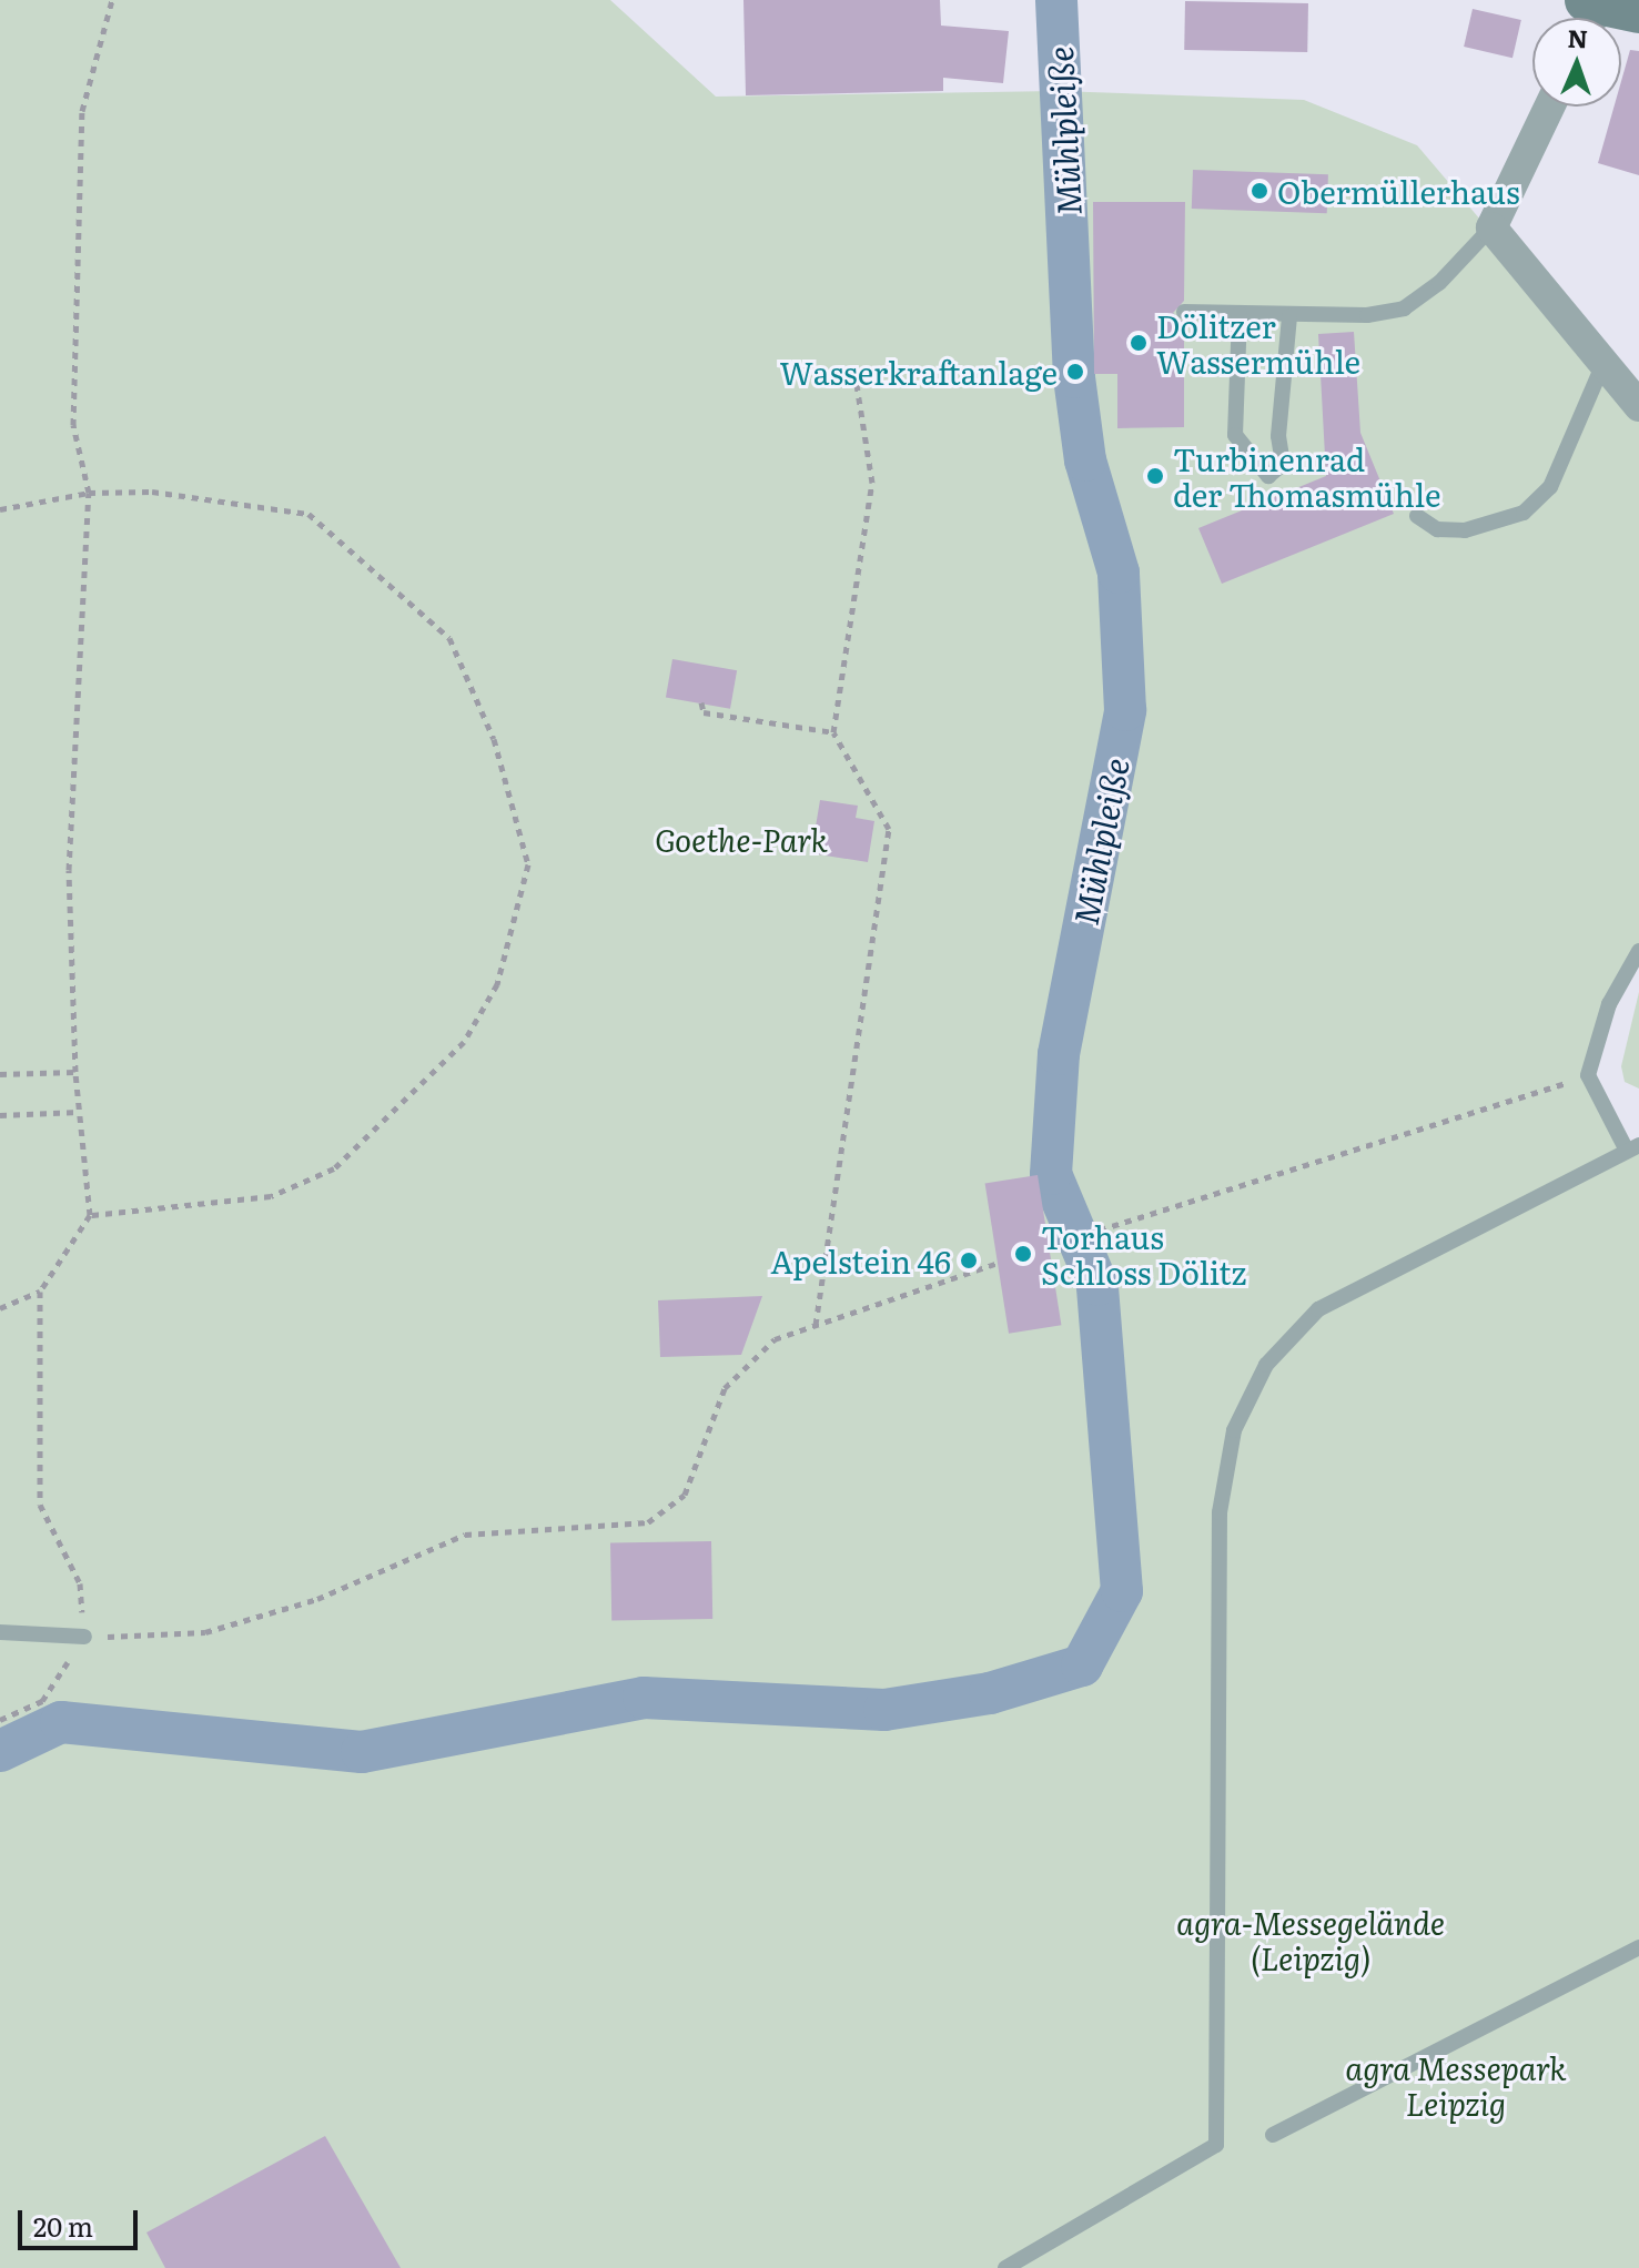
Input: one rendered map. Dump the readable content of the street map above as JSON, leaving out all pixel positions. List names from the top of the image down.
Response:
{
  "water": ["Mühlpleiße"],
  "parks": ["Goethe-Park", "agra-Messegelände (Leipzig)", "agra Messepark Leipzig"],
  "places": [
    "Obermüllerhaus",
    "Dölitzer Wassermühle",
    "Wasserkraftanlage",
    "Turbinenrad der Thomasmühle",
    "Torhaus Schloss Dölitz",
    "Apelstein 46"
  ],
  "scale_bar": "20 m",
  "north": "top"
}
